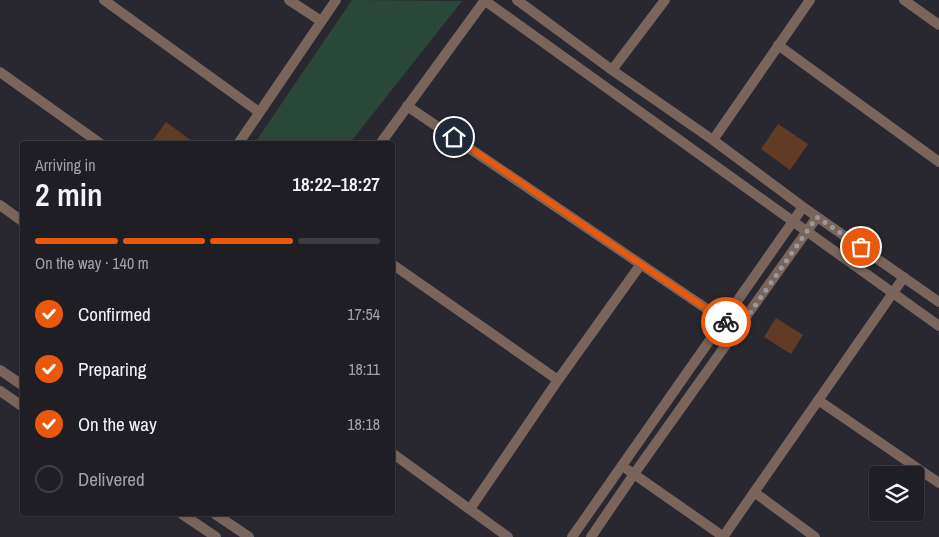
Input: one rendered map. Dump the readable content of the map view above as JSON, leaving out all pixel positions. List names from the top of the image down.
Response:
{
  "page": {
    "heading": ["2 min", "Arriving in", "18:22–18:27"],
    "bar": "On the way · 140 m",
    "list": [
      ["Confirmed", "17:54"],
      ["Preparing", "18:11"],
      ["On the way", "18:18"],
      "Delivered"
    ]
  }
}
